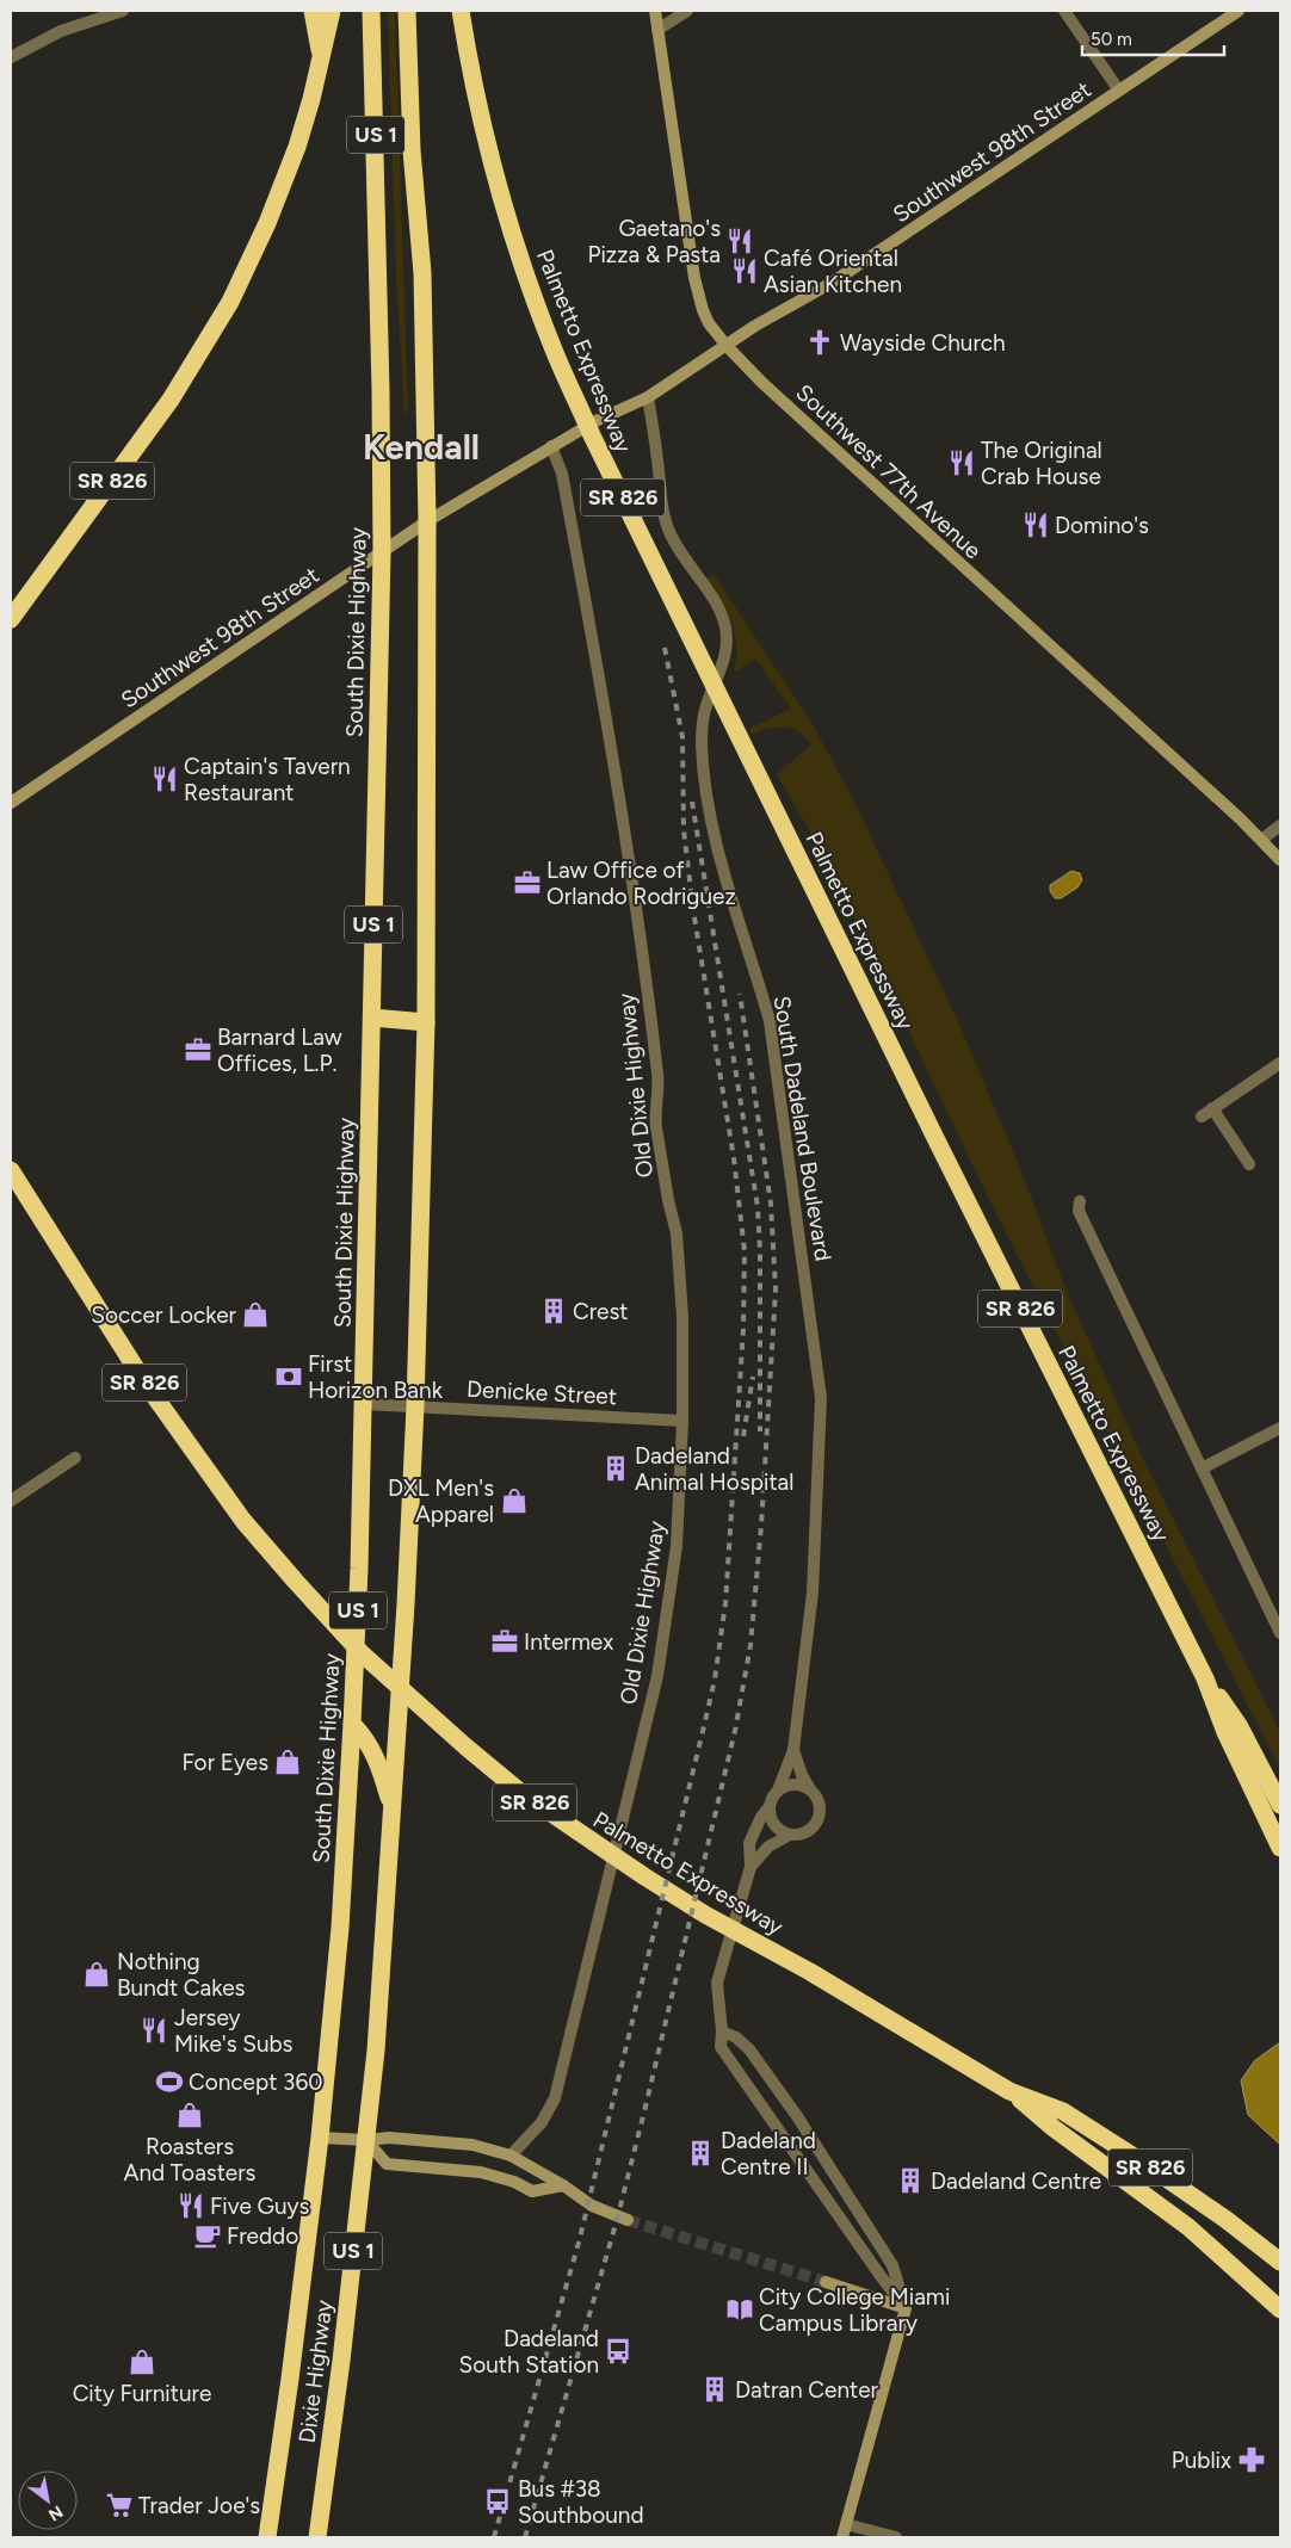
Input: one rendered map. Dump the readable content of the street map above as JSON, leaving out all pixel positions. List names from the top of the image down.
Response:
{
  "streets": {
    "highway": [
      "US 1",
      "Palmetto Expressway",
      "SR 826",
      "South Dixie Highway",
      "Dixie Highway"
    ],
    "street": [
      "Southwest 98th Street",
      "Southwest 77th Avenue",
      "Old Dixie Highway",
      "South Dadeland Boulevard",
      "Denicke Street"
    ]
  },
  "crossings": [
    ["US 1", "Southwest 98th Street"],
    ["US 1", "Denicke Street"],
    ["US 1", "Dixie Highway"],
    ["Southwest 98th Street", "Southwest 77th Avenue"],
    ["Southwest 98th Street", "South Dixie Highway"],
    ["Southwest 98th Street", "Old Dixie Highway"],
    ["Southwest 98th Street", "South Dadeland Boulevard"],
    ["South Dixie Highway", "Denicke Street"],
    ["Old Dixie Highway", "Denicke Street"]
  ],
  "districts": ["Kendall"],
  "places": {
    "restaurant": [
      "Gaetano's Pizza & Pasta",
      "Café Oriental Asian Kitchen",
      "The Original Crab House",
      "Domino's",
      "Captain's Tavern Restaurant",
      "Jersey Mike's Subs",
      "Five Guys"
    ],
    "church": ["Wayside Church"],
    "office": ["Law Office of Orlando Rodriguez", "Barnard Law Offices, L.P.", "Intermex"],
    "building": [
      "Crest",
      "Dadeland Animal Hospital",
      "Dadeland Centre II",
      "Dadeland Centre",
      "Datran Center"
    ],
    "shop": [
      "Soccer Locker",
      "DXL Men's Apparel",
      "For Eyes",
      "Nothing Bundt Cakes",
      "Roasters And Toasters",
      "City Furniture"
    ],
    "bank": ["First Horizon Bank"],
    "sports": ["Concept 360"],
    "cafe": ["Freddo"],
    "library": ["City College Miami Campus Library"],
    "bus stop": ["Dadeland South Station", "Bus #38 Southbound"],
    "pharmacy": ["Publix"],
    "supermarket": ["Trader Joe's"]
  },
  "scale_bar": "50 m",
  "north": "bottom right"
}
